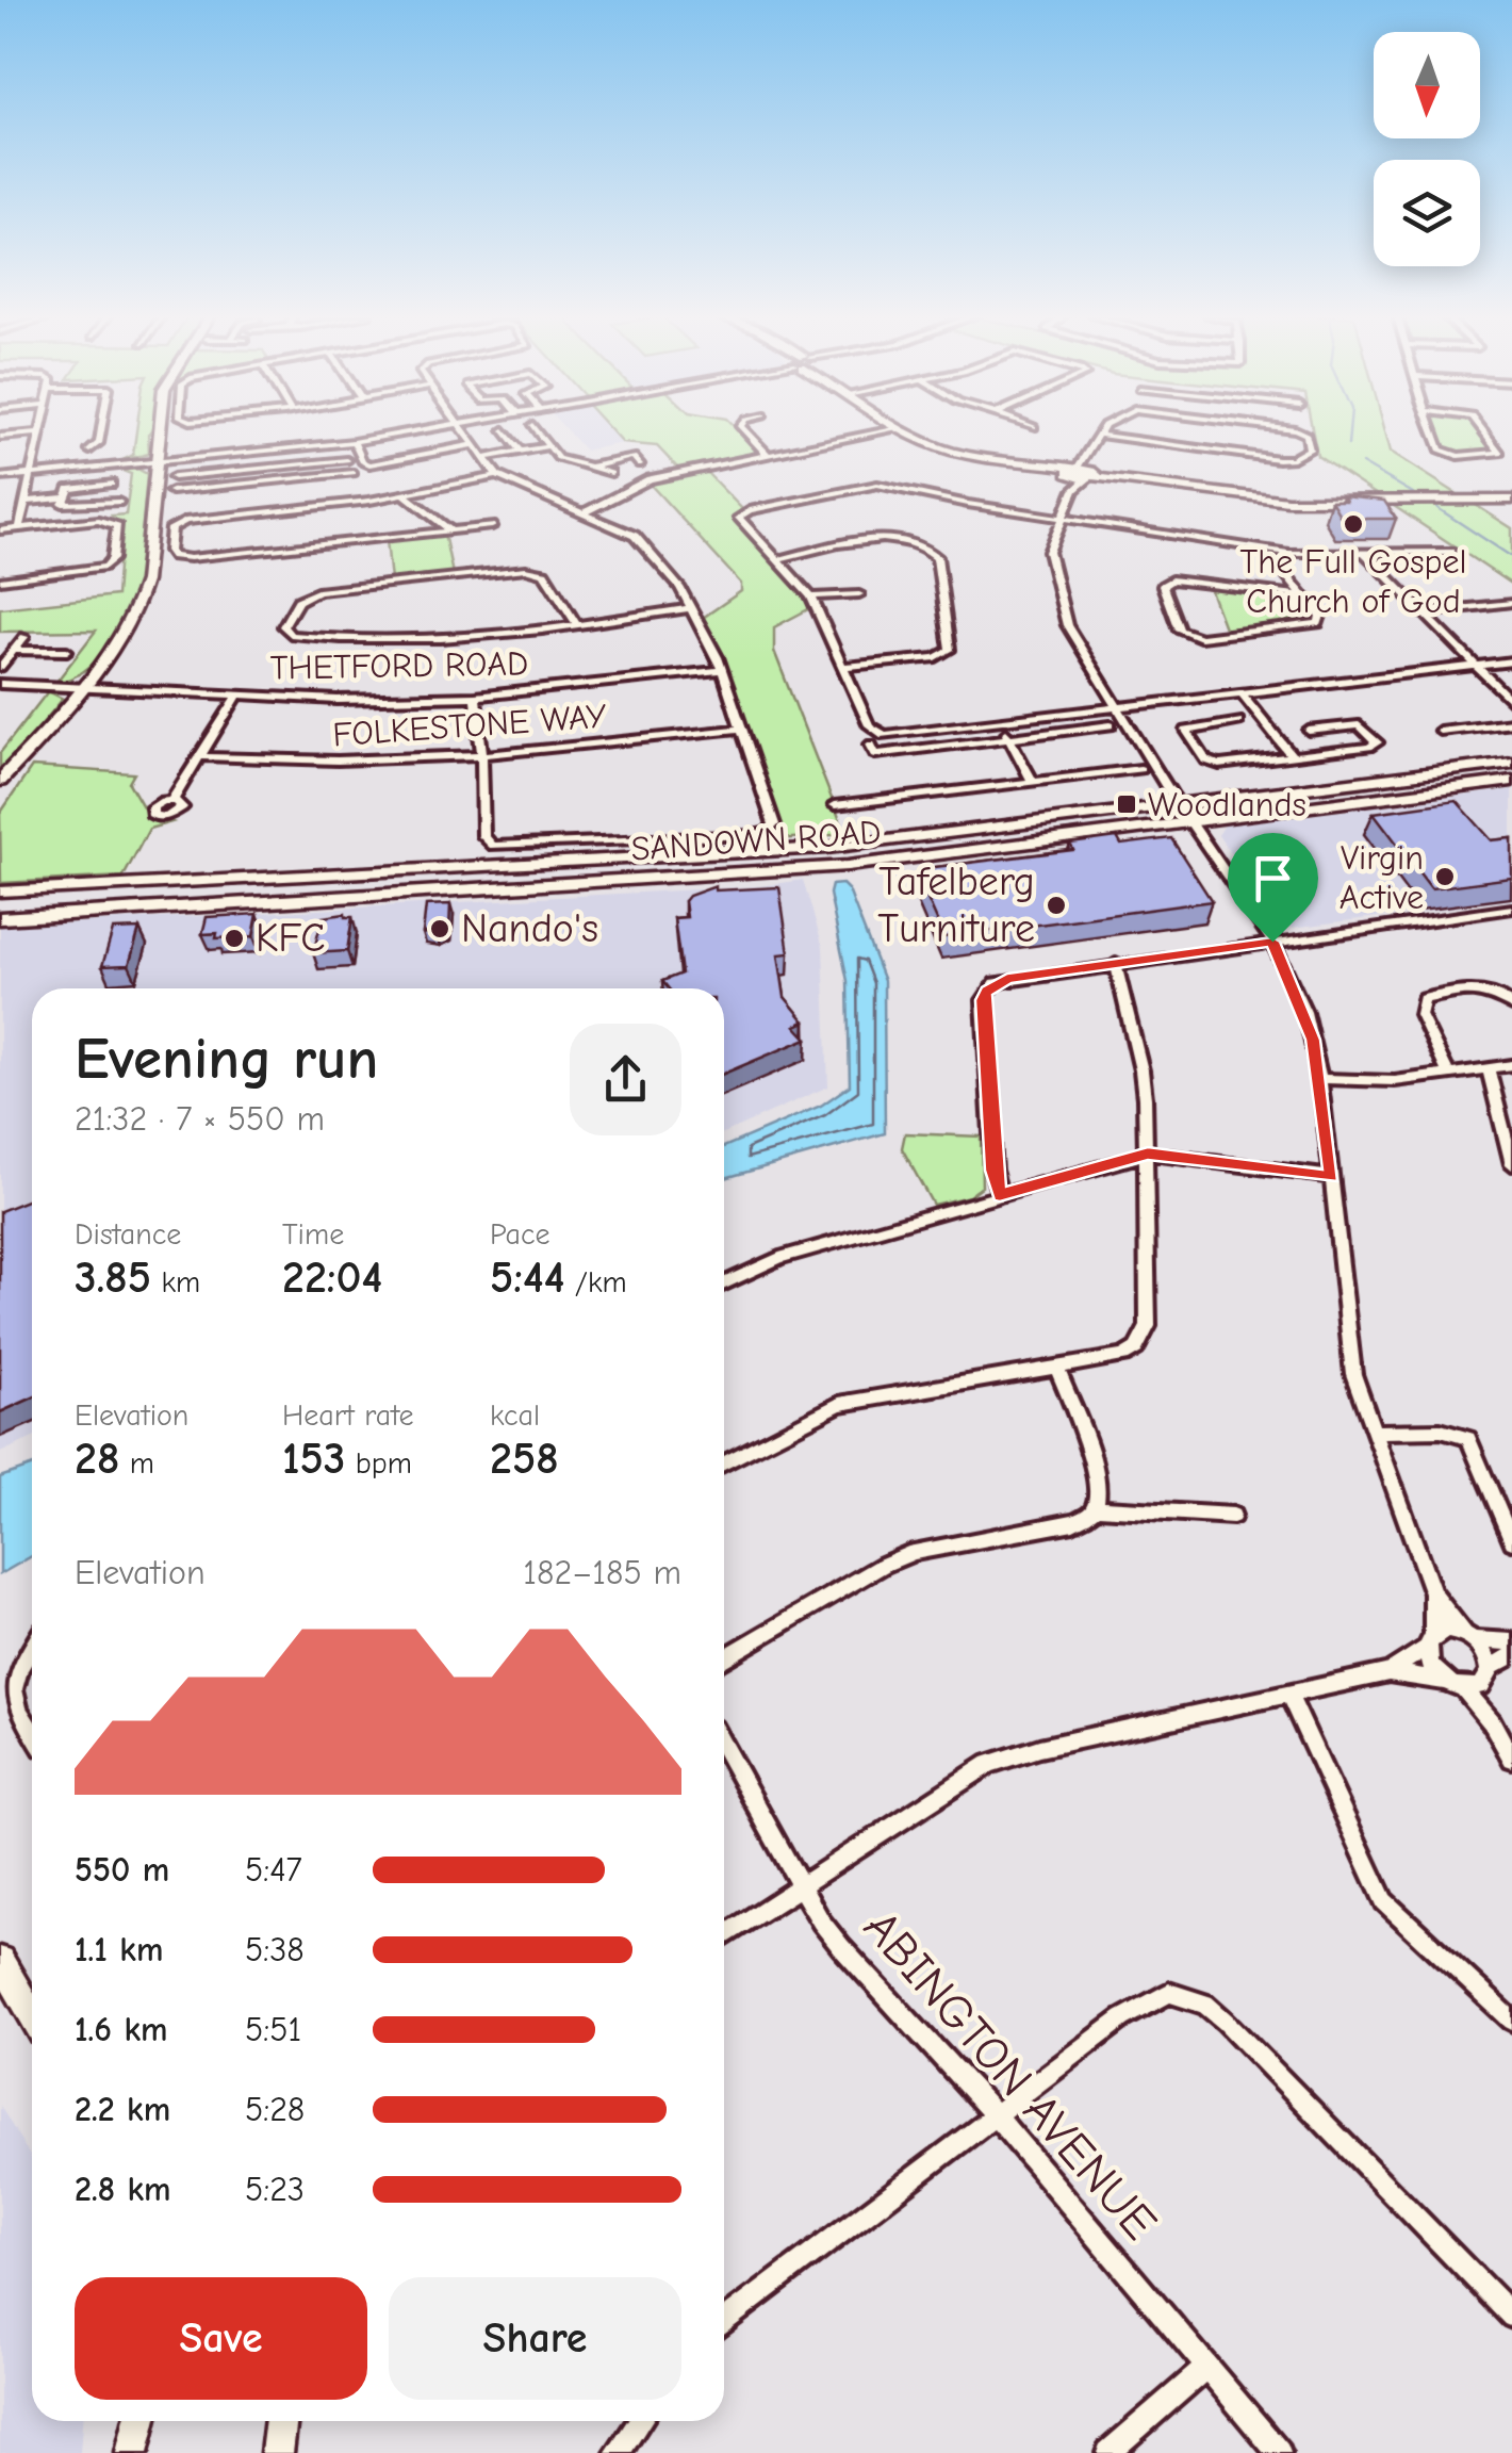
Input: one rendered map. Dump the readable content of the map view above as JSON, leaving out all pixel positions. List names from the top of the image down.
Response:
{
  "streets": {
    "main road": ["SANDOWN ROAD"],
    "street": ["THETFORD ROAD", "FOLKESTONE WAY", "ABINGTON AVENUE"]
  },
  "places": {
    "other": [
      "The Full Gospel Church of God",
      "Virgin Active",
      "Tafelberg Turniture",
      "Nando's",
      "KFC"
    ],
    "transit": ["Woodlands"]
  },
  "north": "bottom",
  "page": {
    "heading": ["Evening run", "21:32 · 7 × 550 m"],
    "stats": [
      ["Distance", "3.85 km"],
      ["Time", "22:04"],
      ["Pace", "5:44 /km"],
      ["Elevation", "28 m"],
      ["Heart rate", "153 bpm"],
      ["kcal", "258"]
    ],
    "chart": ["Elevation", "182–185 m"],
    "list": [
      {
        "name": "550 m",
        "note": "5:47"
      },
      {
        "name": "1.1 km",
        "note": "5:38"
      },
      {
        "name": "1.6 km",
        "note": "5:51"
      },
      {
        "name": "2.2 km",
        "note": "5:28"
      },
      {
        "name": "2.8 km",
        "note": "5:23"
      }
    ],
    "buttons": ["Save", "Share"]
  }
}
